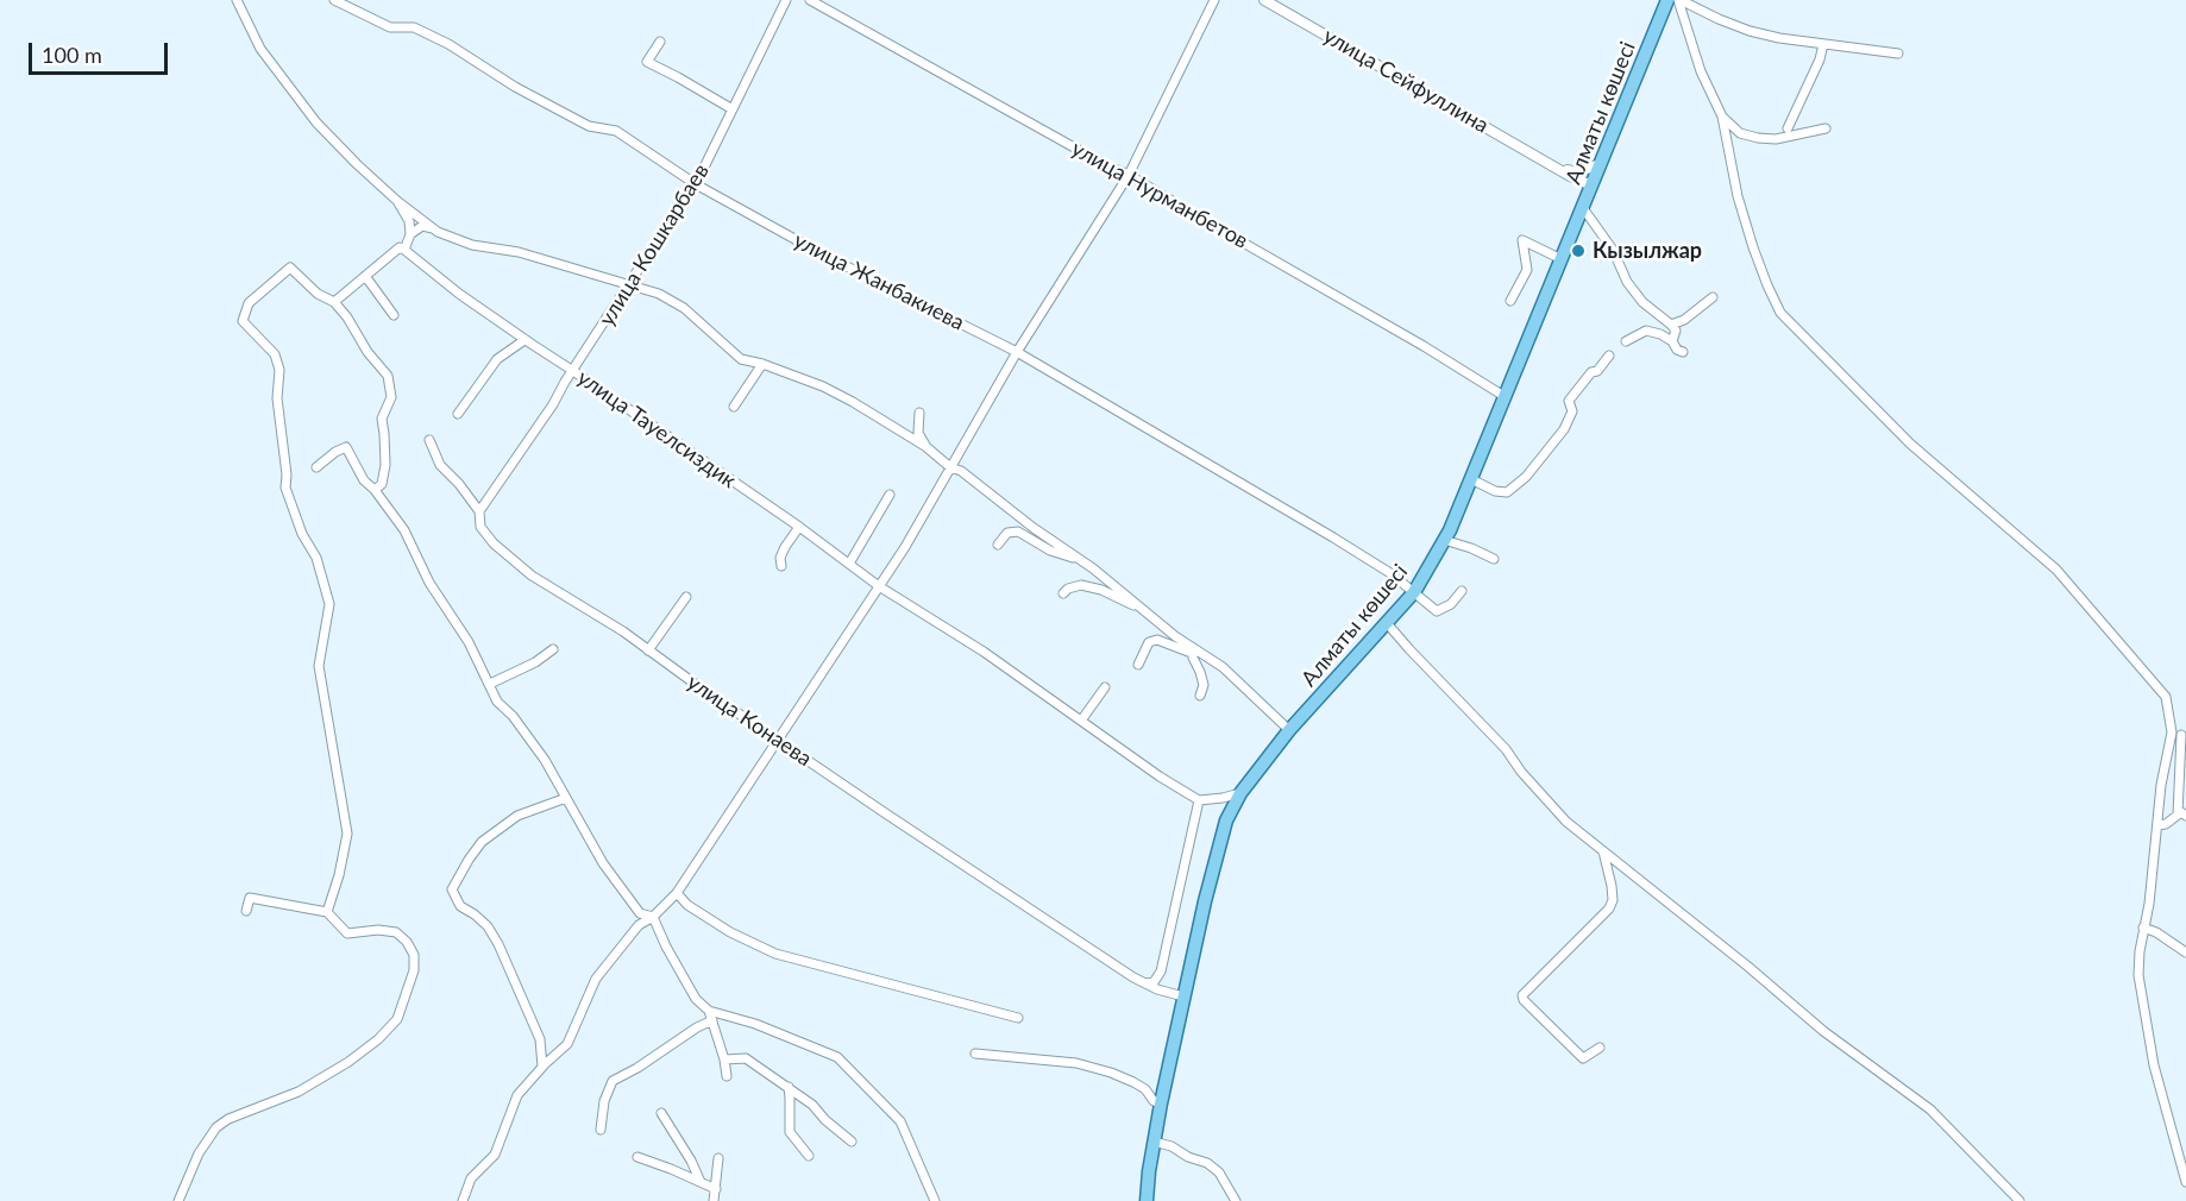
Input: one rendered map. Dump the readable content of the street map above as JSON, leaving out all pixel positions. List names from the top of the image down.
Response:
{
  "streets": {
    "main road": ["Алматы көшесі"],
    "street": [
      "улица Сейфуллина",
      "улица Нурманбетов",
      "улица Кошкарбаев",
      "улица Жанбакиева",
      "улица Тауелсиздик",
      "улица Конаева"
    ]
  },
  "crossings": [
    ["улица Сейфуллина", "Алматы көшесі"],
    ["Алматы көшесі", "улица Нурманбетов"],
    ["Алматы көшесі", "улица Жанбакиева"],
    ["Алматы көшесі", "улица Конаева"],
    ["улица Кошкарбаев", "улица Жанбакиева"],
    ["улица Кошкарбаев", "улица Тауелсиздик"]
  ],
  "places": ["Кызылжар"],
  "scale_bar": "100 m"
}
